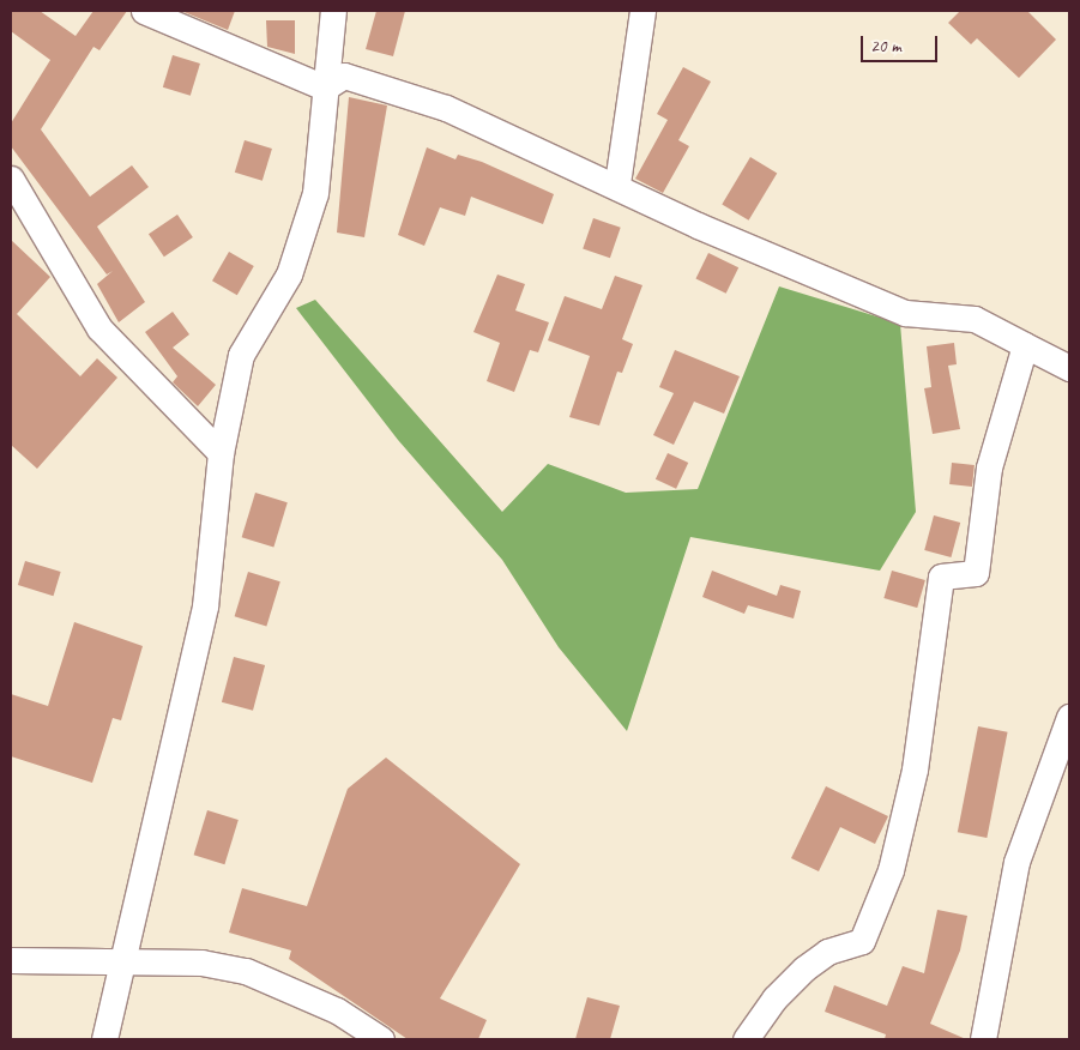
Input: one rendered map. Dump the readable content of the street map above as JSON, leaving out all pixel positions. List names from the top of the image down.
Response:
{
  "scale_bar": "20 m"
}
